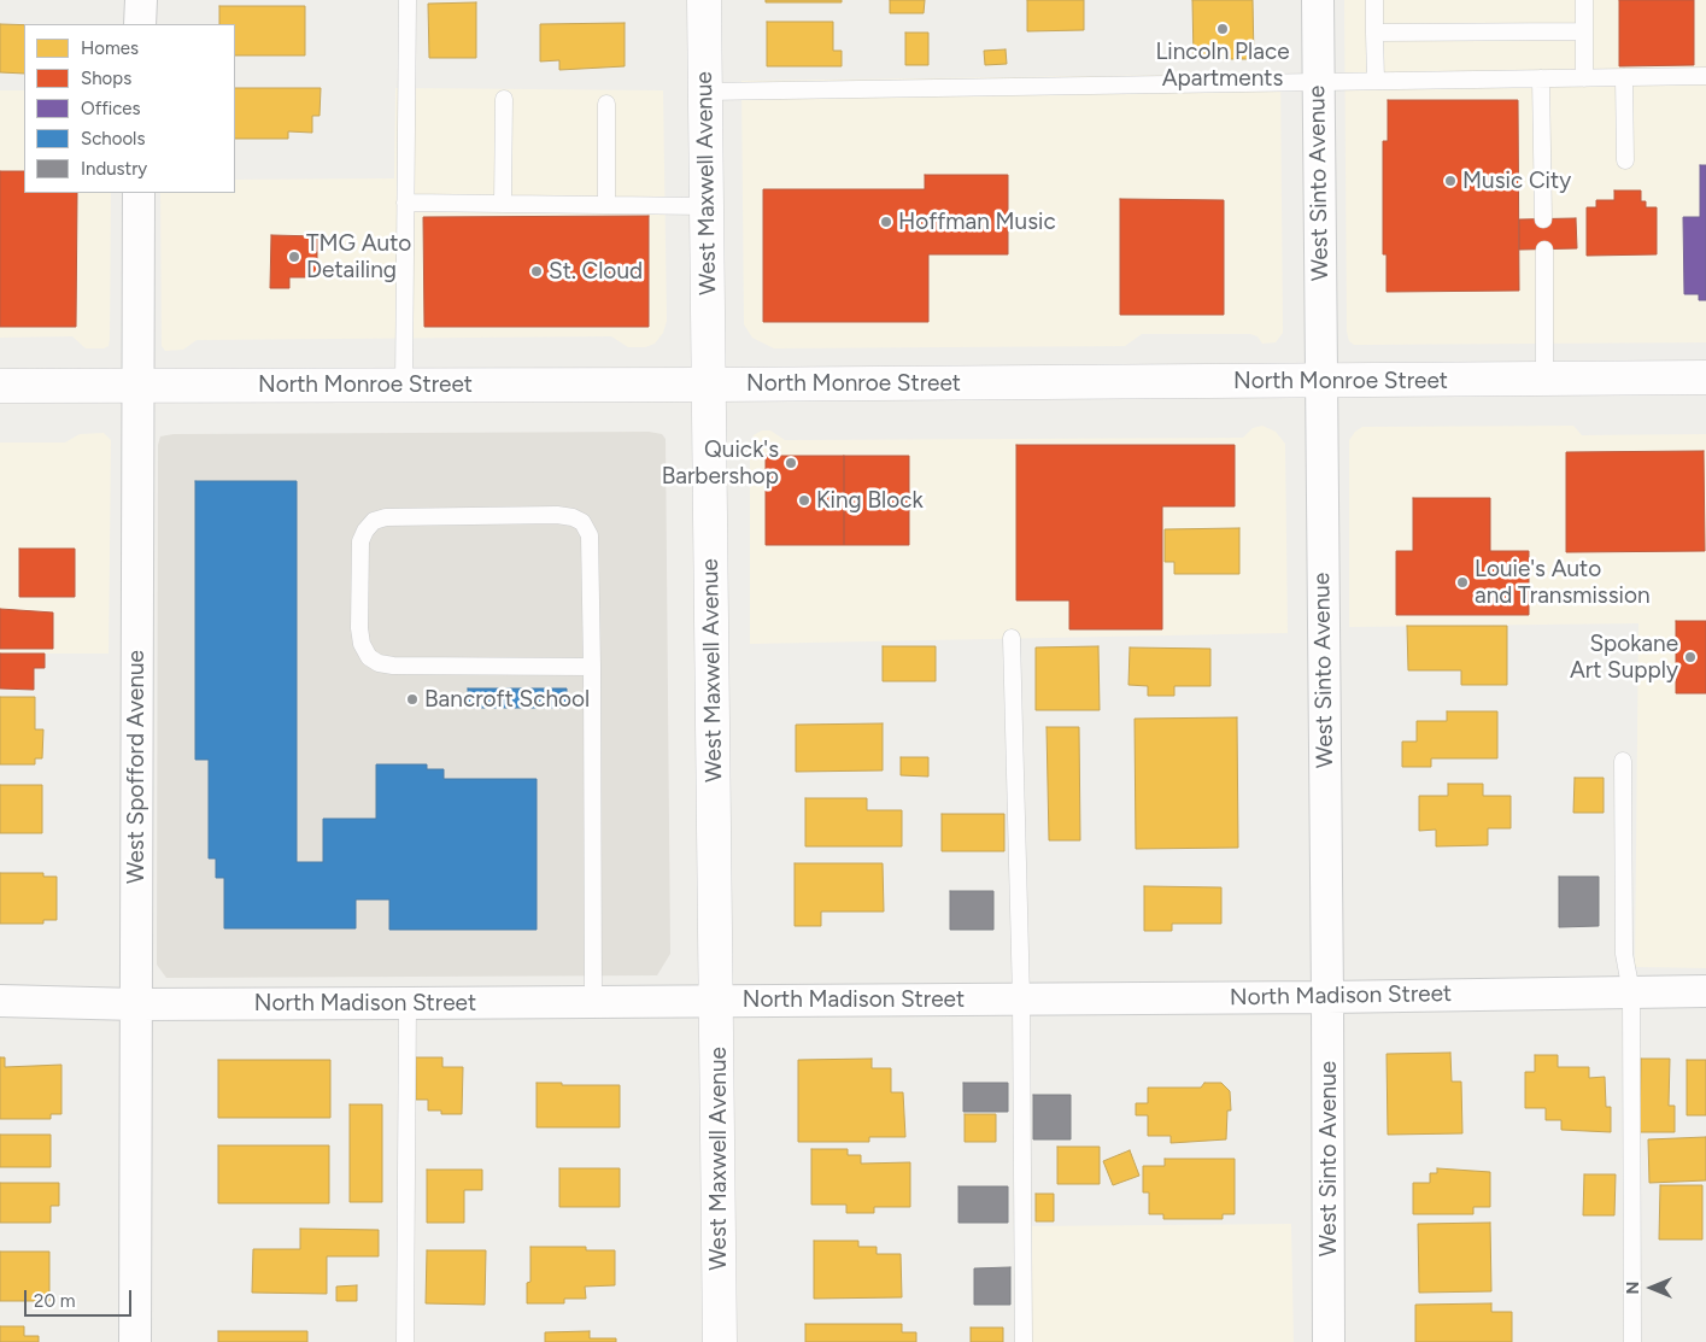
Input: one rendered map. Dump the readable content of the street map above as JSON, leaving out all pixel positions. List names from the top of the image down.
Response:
{
  "streets": {
    "main road": ["West Maxwell Avenue", "North Monroe Street"],
    "street": ["West Sinto Avenue", "West Spofford Avenue", "North Madison Street"]
  },
  "crossings": [
    ["West Maxwell Avenue", "North Monroe Street"],
    ["West Maxwell Avenue", "North Madison Street"],
    ["West Sinto Avenue", "North Monroe Street"],
    ["West Sinto Avenue", "North Madison Street"],
    ["North Monroe Street", "West Spofford Avenue"],
    ["West Spofford Avenue", "North Madison Street"]
  ],
  "places": [
    "Lincoln Place Apartments",
    "Music City",
    "Hoffman Music",
    "TMG Auto Detailing",
    "St. Cloud",
    "Quick's Barbershop",
    "King Block",
    "Louie's Auto and Transmission",
    "Spokane Art Supply",
    "Bancroft School"
  ],
  "legend": [
    "Homes",
    "Shops",
    "Offices",
    "Schools",
    "Industry"
  ],
  "scale_bar": "20 m",
  "north": "left"
}
